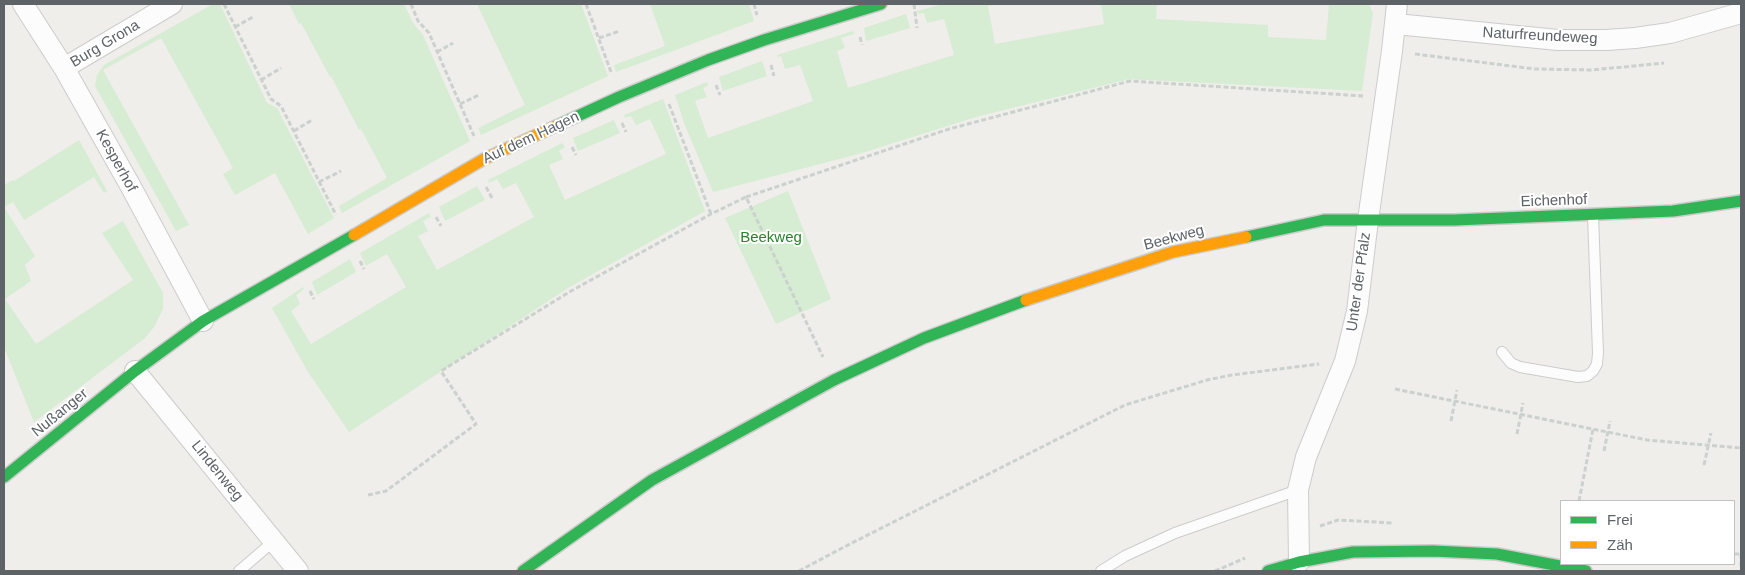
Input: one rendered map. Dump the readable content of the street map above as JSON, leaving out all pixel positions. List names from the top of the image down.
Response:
{
  "streets": {
    "street": [
      "Naturfreundeweg",
      "Burg Grona",
      "Auf dem Hagen",
      "Kesperhof",
      "Eichenhof",
      "Beekweg",
      "Unter der Pfalz",
      "Nußanger",
      "Lindenweg"
    ]
  },
  "crossings": [
    ["Naturfreundeweg", "Unter der Pfalz"],
    ["Burg Grona", "Kesperhof"],
    ["Auf dem Hagen", "Kesperhof"],
    ["Auf dem Hagen", "Nußanger"],
    ["Kesperhof", "Nußanger"],
    ["Eichenhof", "Beekweg"],
    ["Eichenhof", "Unter der Pfalz"],
    ["Beekweg", "Unter der Pfalz"],
    ["Nußanger", "Lindenweg"]
  ],
  "parks": ["Beekweg"],
  "legend": ["Frei", "Zäh"]
}
